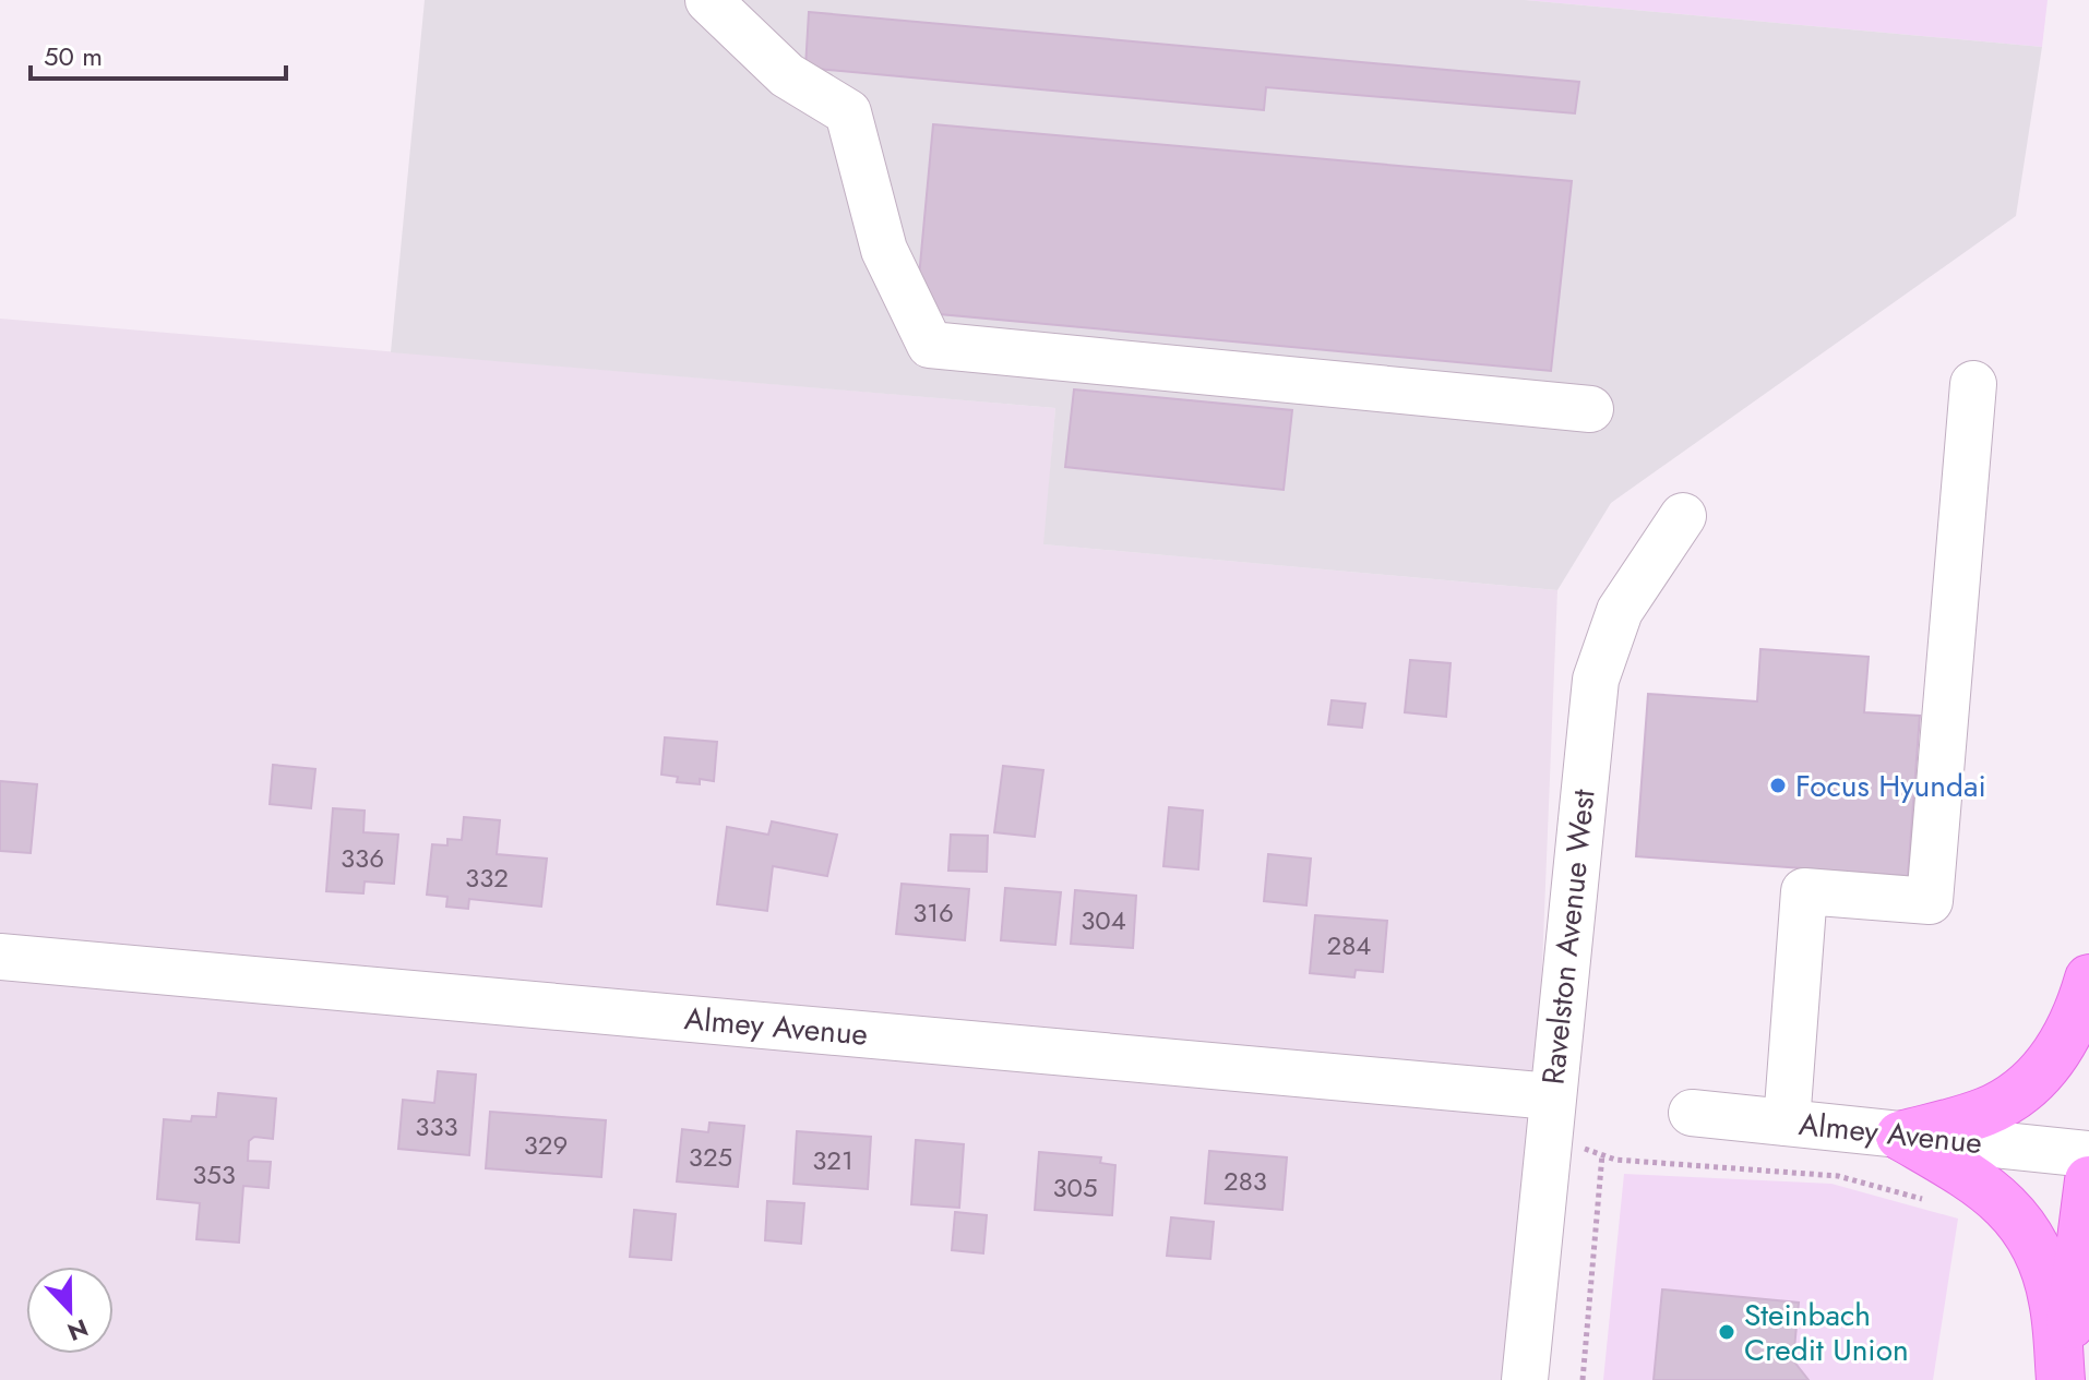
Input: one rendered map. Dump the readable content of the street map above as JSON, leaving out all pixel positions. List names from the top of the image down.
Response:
{
  "streets": {
    "street": ["Ravelston Avenue West", "Almey Avenue"]
  },
  "crossings": [
    ["Ravelston Avenue West", "Almey Avenue"]
  ],
  "places": ["Focus Hyundai", "Steinbach Credit Union"],
  "house_numbers": [
    "336",
    "332",
    "316",
    "304",
    "284",
    "333",
    "329",
    "325",
    "321",
    "353",
    "283",
    "305"
  ],
  "scale_bar": "50 m",
  "north": "bottom"
}
